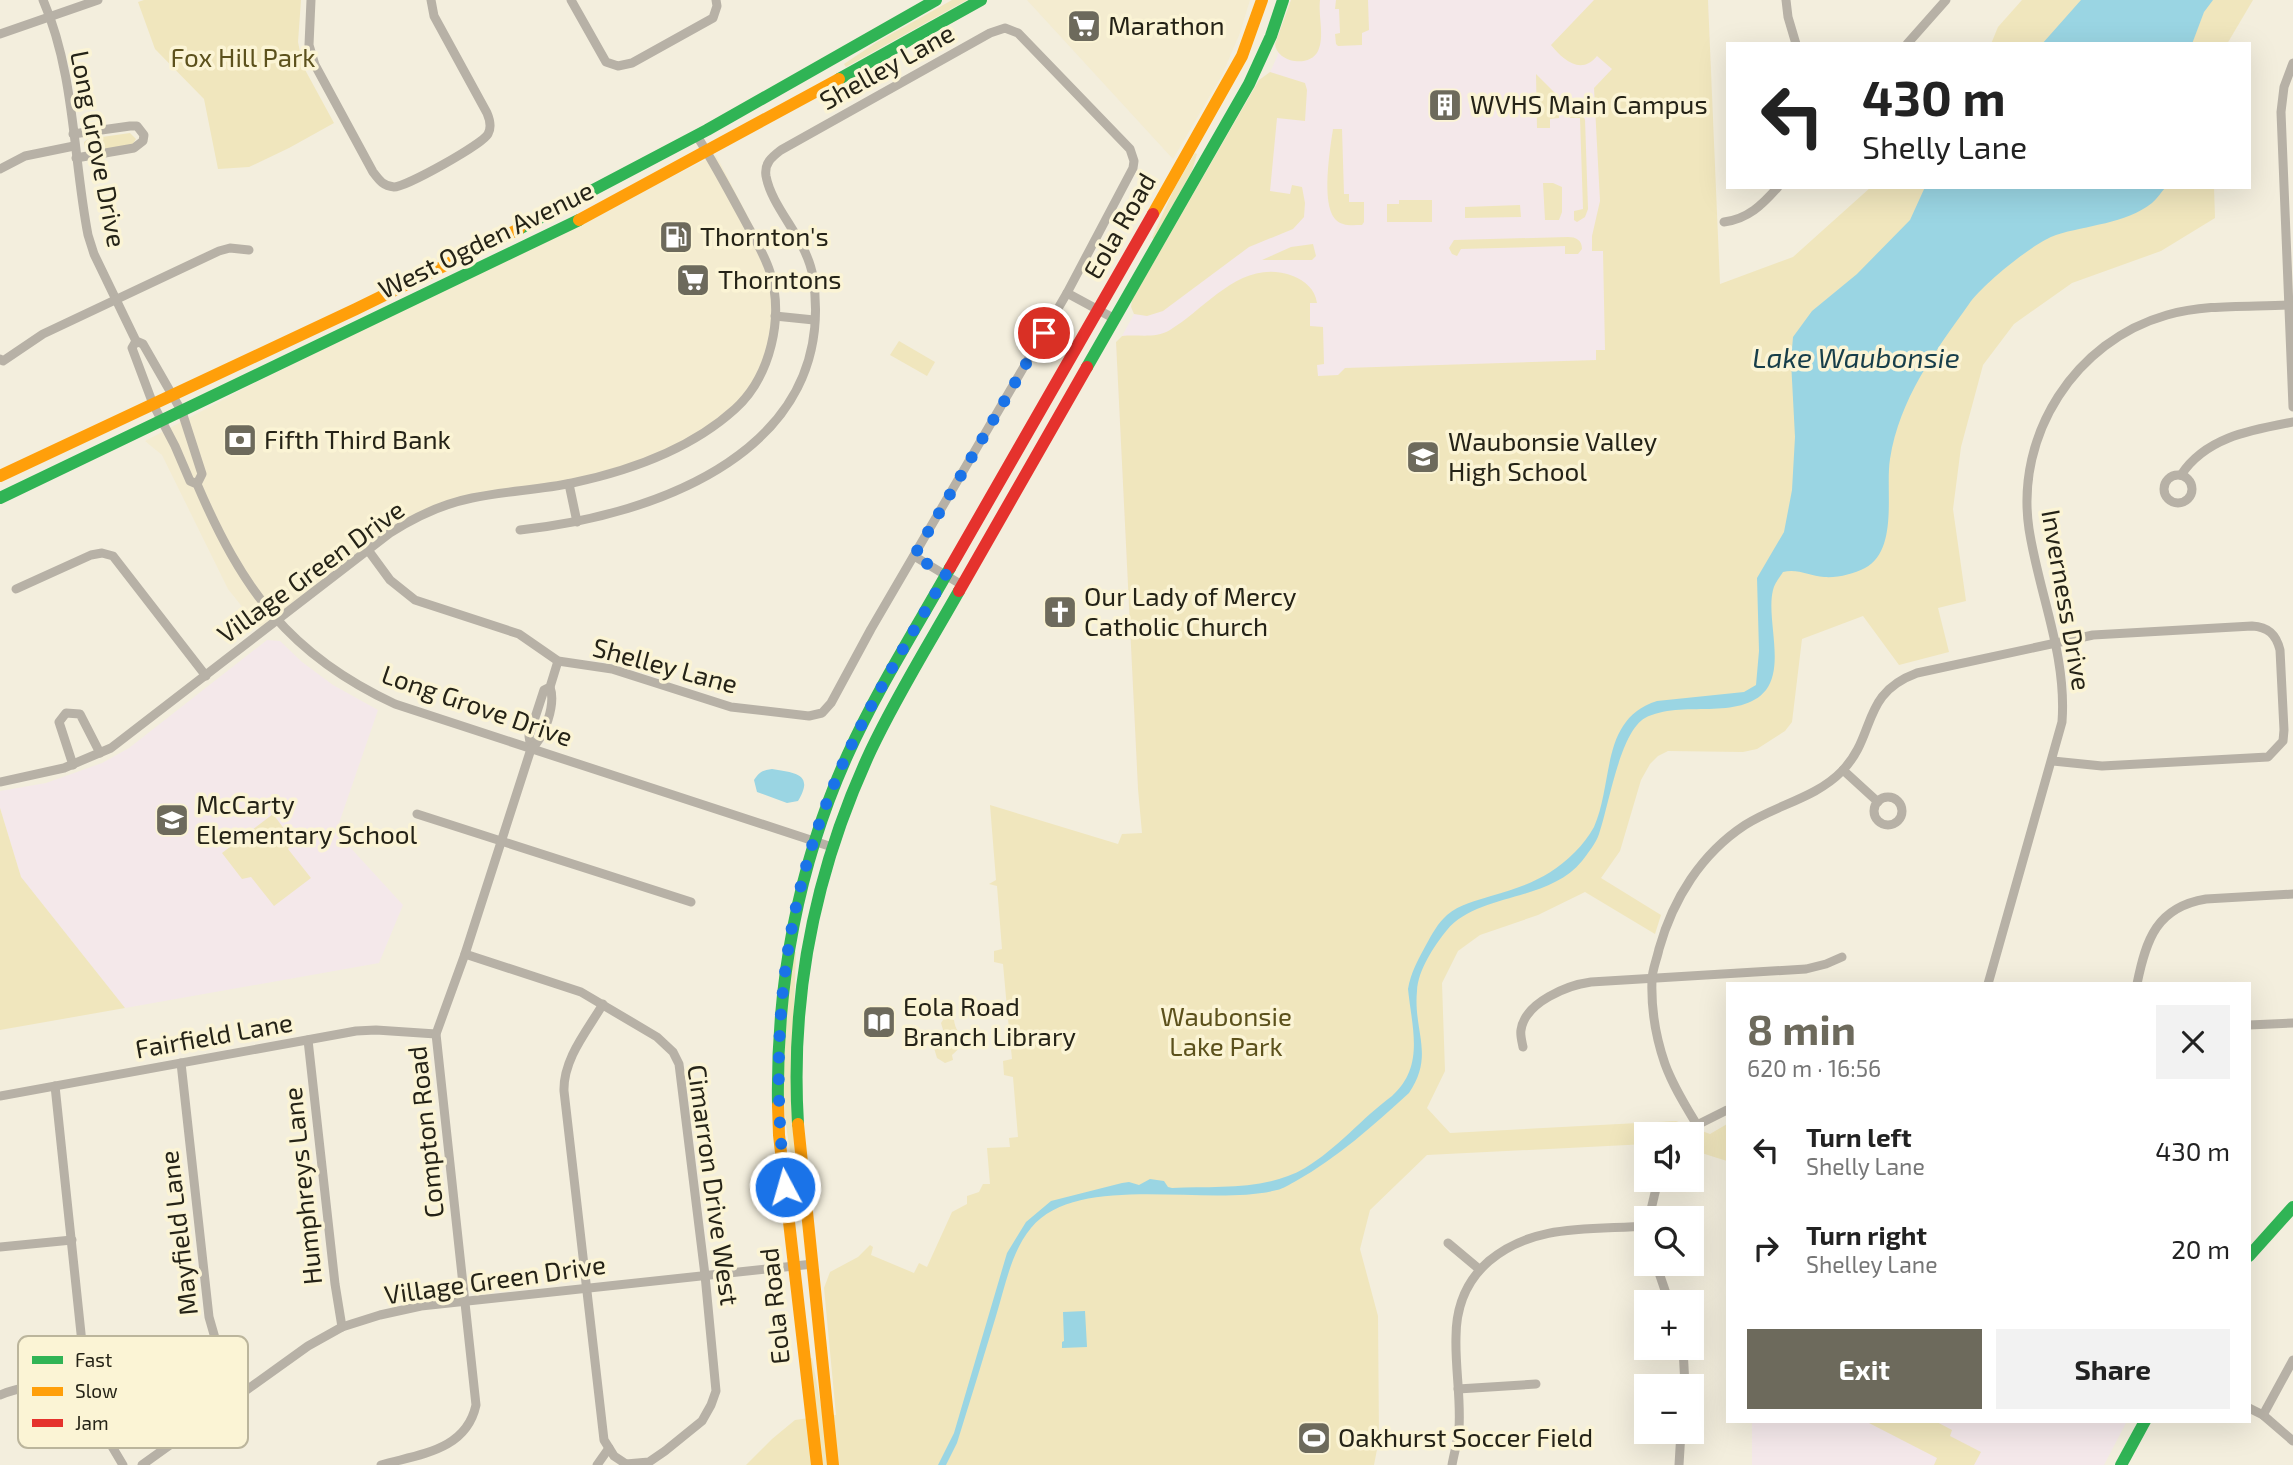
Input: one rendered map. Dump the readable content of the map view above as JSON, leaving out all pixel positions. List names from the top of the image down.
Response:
{
  "streets": {
    "main road": ["Eola Road", "West Ogden Avenue"],
    "street": [
      "Shelley Lane",
      "Long Grove Drive",
      "Village Green Drive",
      "Inverness Drive",
      "Fairfield Lane",
      "Compton Road",
      "Cimarron Drive West",
      "Humphreys Lane",
      "Mayfield Lane"
    ]
  },
  "crossings": [
    ["Shelley Lane", "Compton Road"],
    ["Long Grove Drive", "Eola Road"],
    ["Long Grove Drive", "West Ogden Avenue"],
    ["Long Grove Drive", "Village Green Drive"],
    ["Long Grove Drive", "Compton Road"],
    ["Eola Road", "Village Green Drive"],
    ["West Ogden Avenue", "Village Green Drive"],
    ["Village Green Drive", "Compton Road"],
    ["Village Green Drive", "Cimarron Drive West"],
    ["Village Green Drive", "Humphreys Lane"],
    ["Fairfield Lane", "Compton Road"],
    ["Fairfield Lane", "Humphreys Lane"],
    ["Fairfield Lane", "Mayfield Lane"],
    ["Compton Road", "Cimarron Drive West"]
  ],
  "water": ["Lake Waubonsie"],
  "parks": ["Fox Hill Park", "Waubonsie Lake Park"],
  "places": {
    "supermarket": ["Marathon", "Thorntons"],
    "building": ["WVHS Main Campus"],
    "fuel station": ["Thornton's"],
    "bank": ["Fifth Third Bank"],
    "school or university": ["Waubonsie Valley High School", "McCarty Elementary School"],
    "church": ["Our Lady of Mercy Catholic Church"],
    "library": ["Eola Road Branch Library"],
    "sports": ["Oakhurst Soccer Field"]
  },
  "legend": ["Fast", "Slow", "Jam"],
  "page": {
    "turn": ["430 m", "Shelly Lane"],
    "heading": ["8 min", "620 m · 16:56"],
    "list": [
      {
        "name": "Turn left",
        "note": "Shelly Lane",
        "value": "430 m"
      },
      {
        "name": "Turn right",
        "note": "Shelley Lane",
        "value": "20 m"
      }
    ],
    "map_buttons": ["+", "−"],
    "buttons": ["Exit", "Share"]
  }
}
